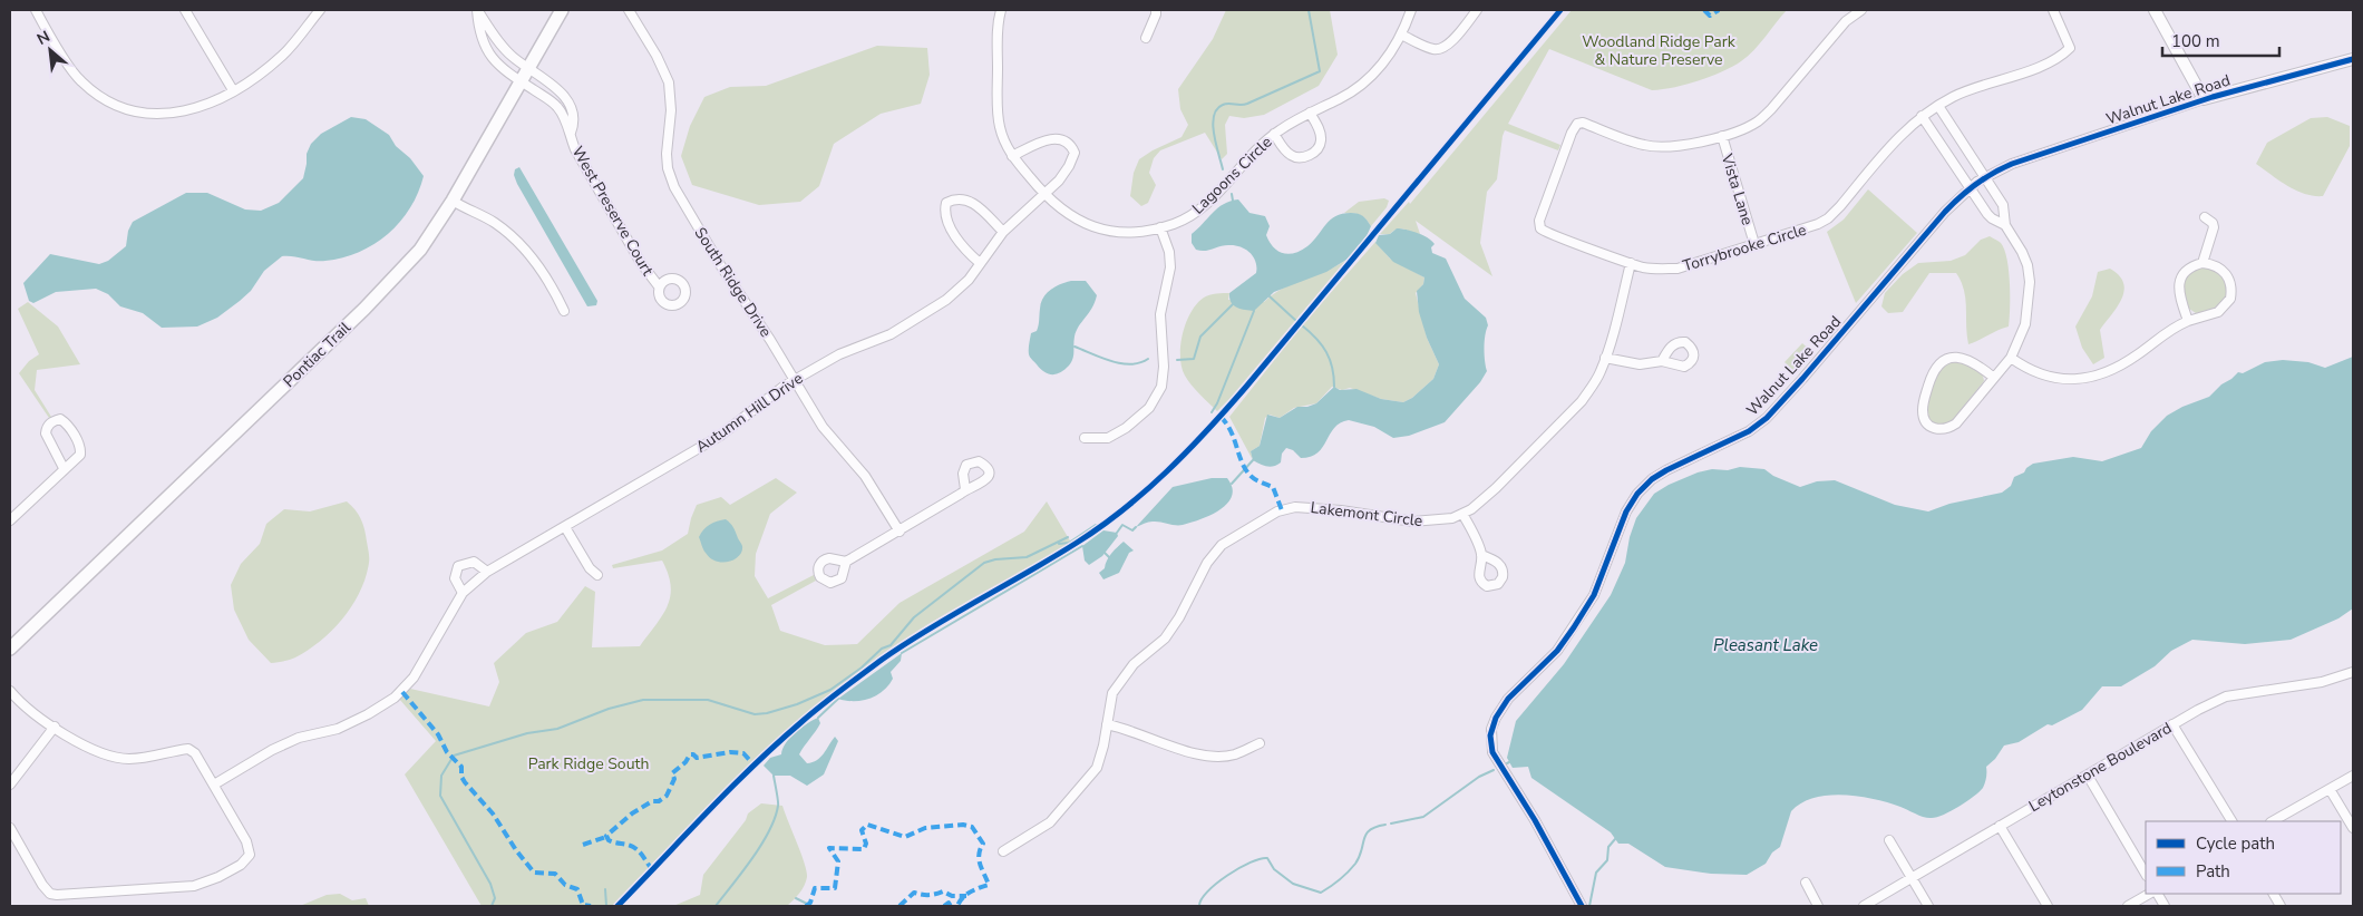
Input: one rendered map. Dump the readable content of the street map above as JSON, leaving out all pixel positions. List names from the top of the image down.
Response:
{
  "streets": {
    "main road": ["Pontiac Trail"],
    "street": [
      "Walnut Lake Road",
      "Lagoons Circle",
      "Vista Lane",
      "West Preserve Court",
      "Torrybrooke Circle",
      "South Ridge Drive",
      "Autumn Hill Drive",
      "Lakemont Circle",
      "Leytonstone Boulevard"
    ]
  },
  "crossings": [
    ["Lagoons Circle", "Autumn Hill Drive"],
    ["Vista Lane", "Torrybrooke Circle"],
    ["West Preserve Court", "Pontiac Trail"],
    ["Torrybrooke Circle", "Lakemont Circle"],
    ["South Ridge Drive", "Autumn Hill Drive"]
  ],
  "water": ["Pleasant Lake"],
  "parks": ["Woodland Ridge Park & Nature Preserve", "Park Ridge South"],
  "legend": ["Cycle path", "Path"],
  "scale_bar": "100 m",
  "north": "top left"
}
